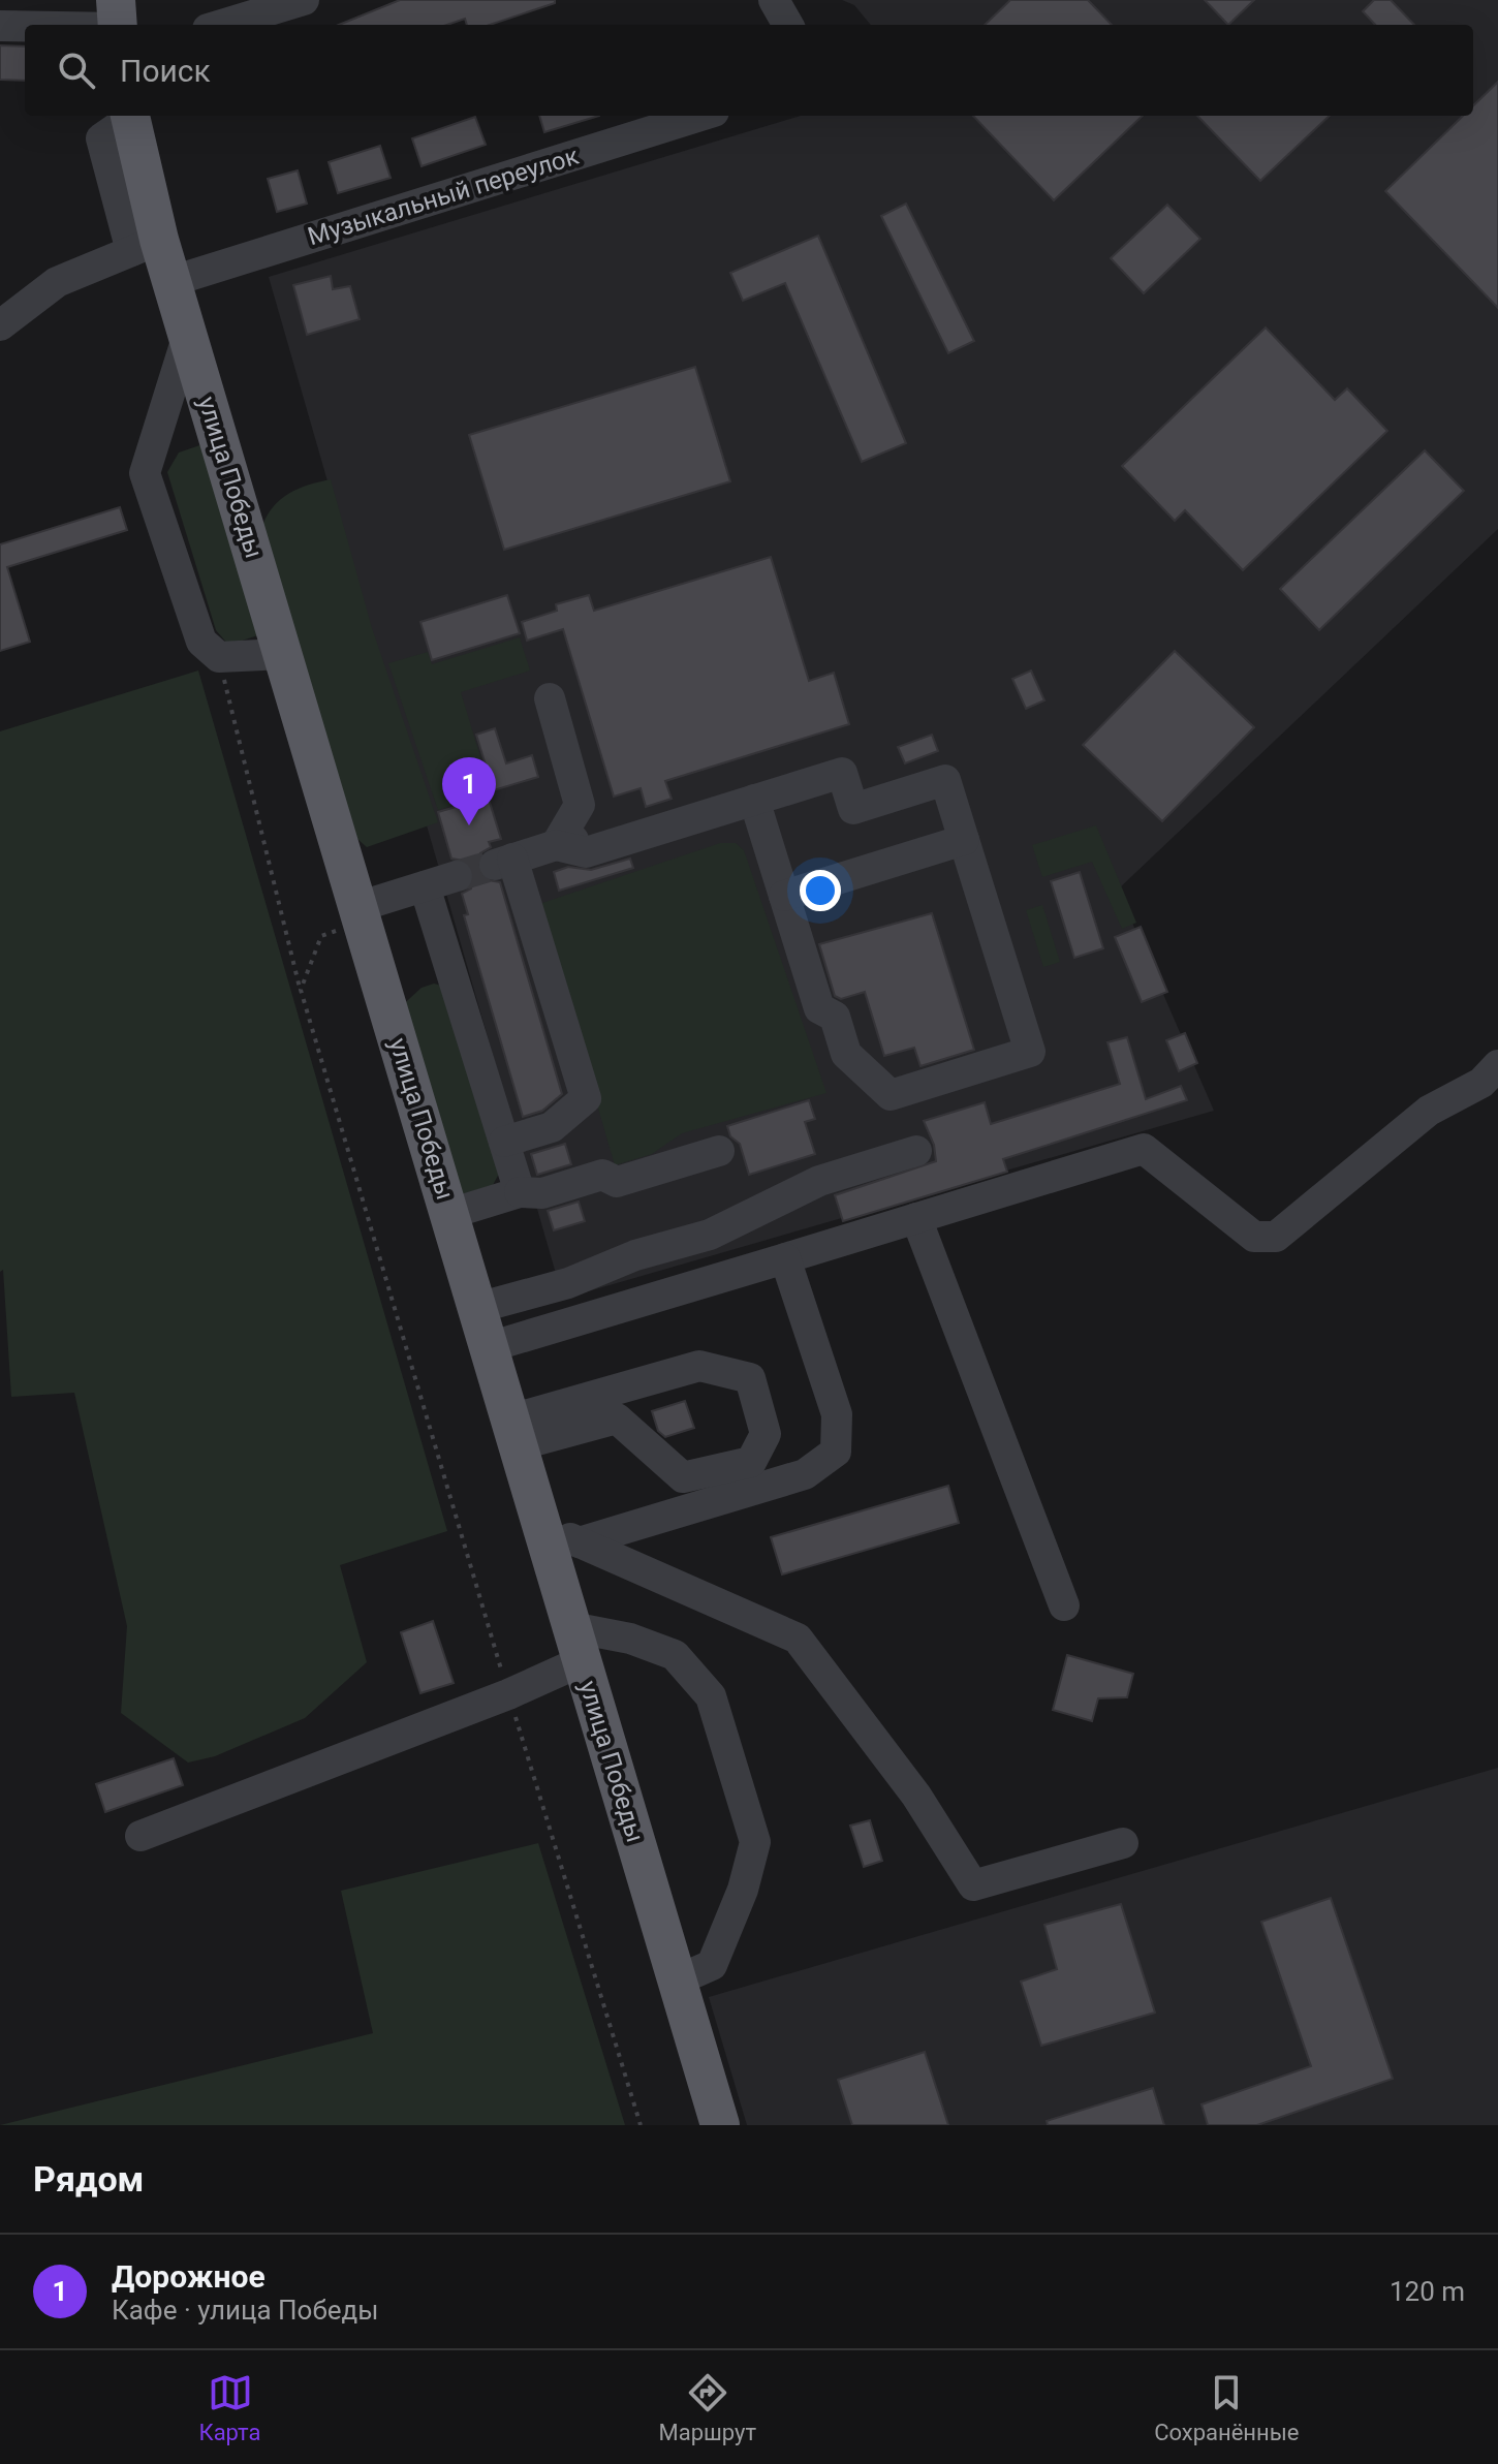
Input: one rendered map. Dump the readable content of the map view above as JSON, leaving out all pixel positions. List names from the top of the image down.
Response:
{
  "streets": {
    "main road": ["улица Победы"],
    "street": ["Музыкальный переулок"]
  },
  "crossings": [
    ["Музыкальный переулок", "улица Победы"]
  ],
  "page": {
    "search": "Поиск",
    "pins": "1",
    "heading": "Рядом",
    "list": [
      {
        "mark": "1",
        "name": "Дорожное",
        "note": "Кафе · улица Победы",
        "value": "120 m"
      }
    ],
    "nav": ["Карта", "Маршрут", "Сохранённые"]
  }
}
